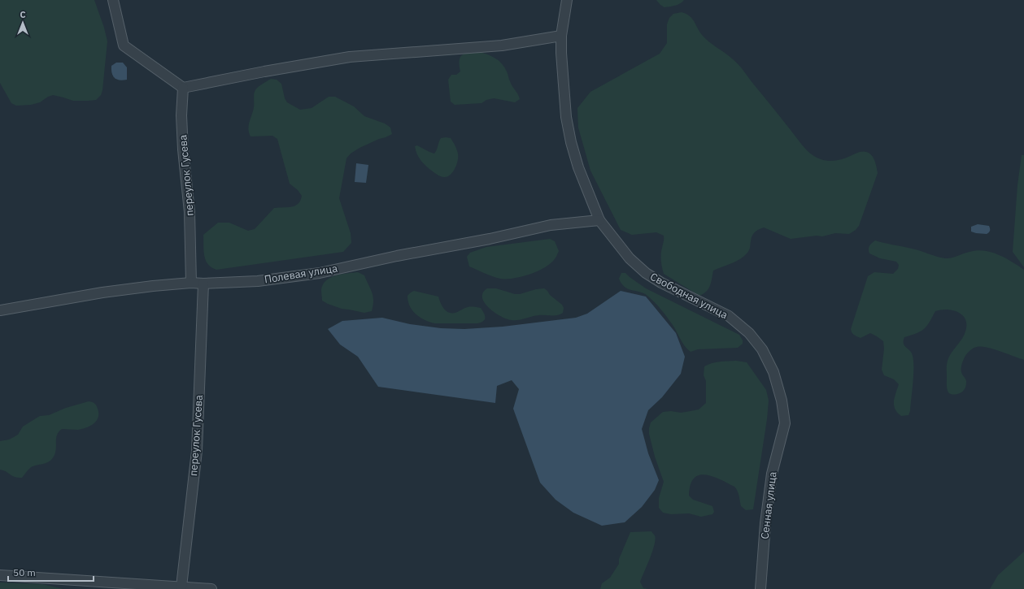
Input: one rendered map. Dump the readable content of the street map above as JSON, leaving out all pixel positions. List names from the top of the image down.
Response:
{
  "streets": {
    "street": [
      "переулок Гусева",
      "Полевая улица",
      "Свободная улица",
      "Сенная улица"
    ]
  },
  "crossings": [
    ["переулок Гусева", "Полевая улица"],
    ["Полевая улица", "Свободная улица"],
    ["Свободная улица", "Сенная улица"]
  ],
  "scale_bar": "50 m",
  "north": "top"
}
